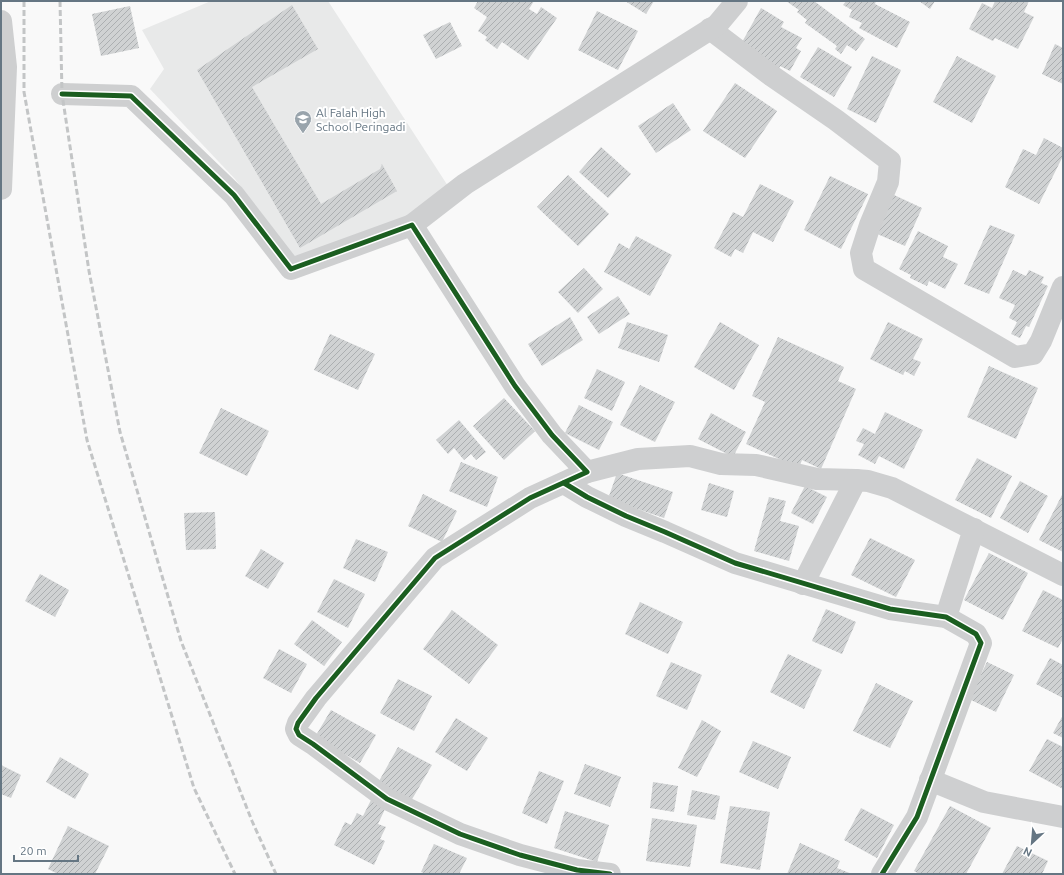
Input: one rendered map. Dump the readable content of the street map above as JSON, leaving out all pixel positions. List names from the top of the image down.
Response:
{
  "places": {
    "school or university": ["Al Falah High School Peringadi"]
  },
  "scale_bar": "20 m",
  "north": "bottom left"
}
